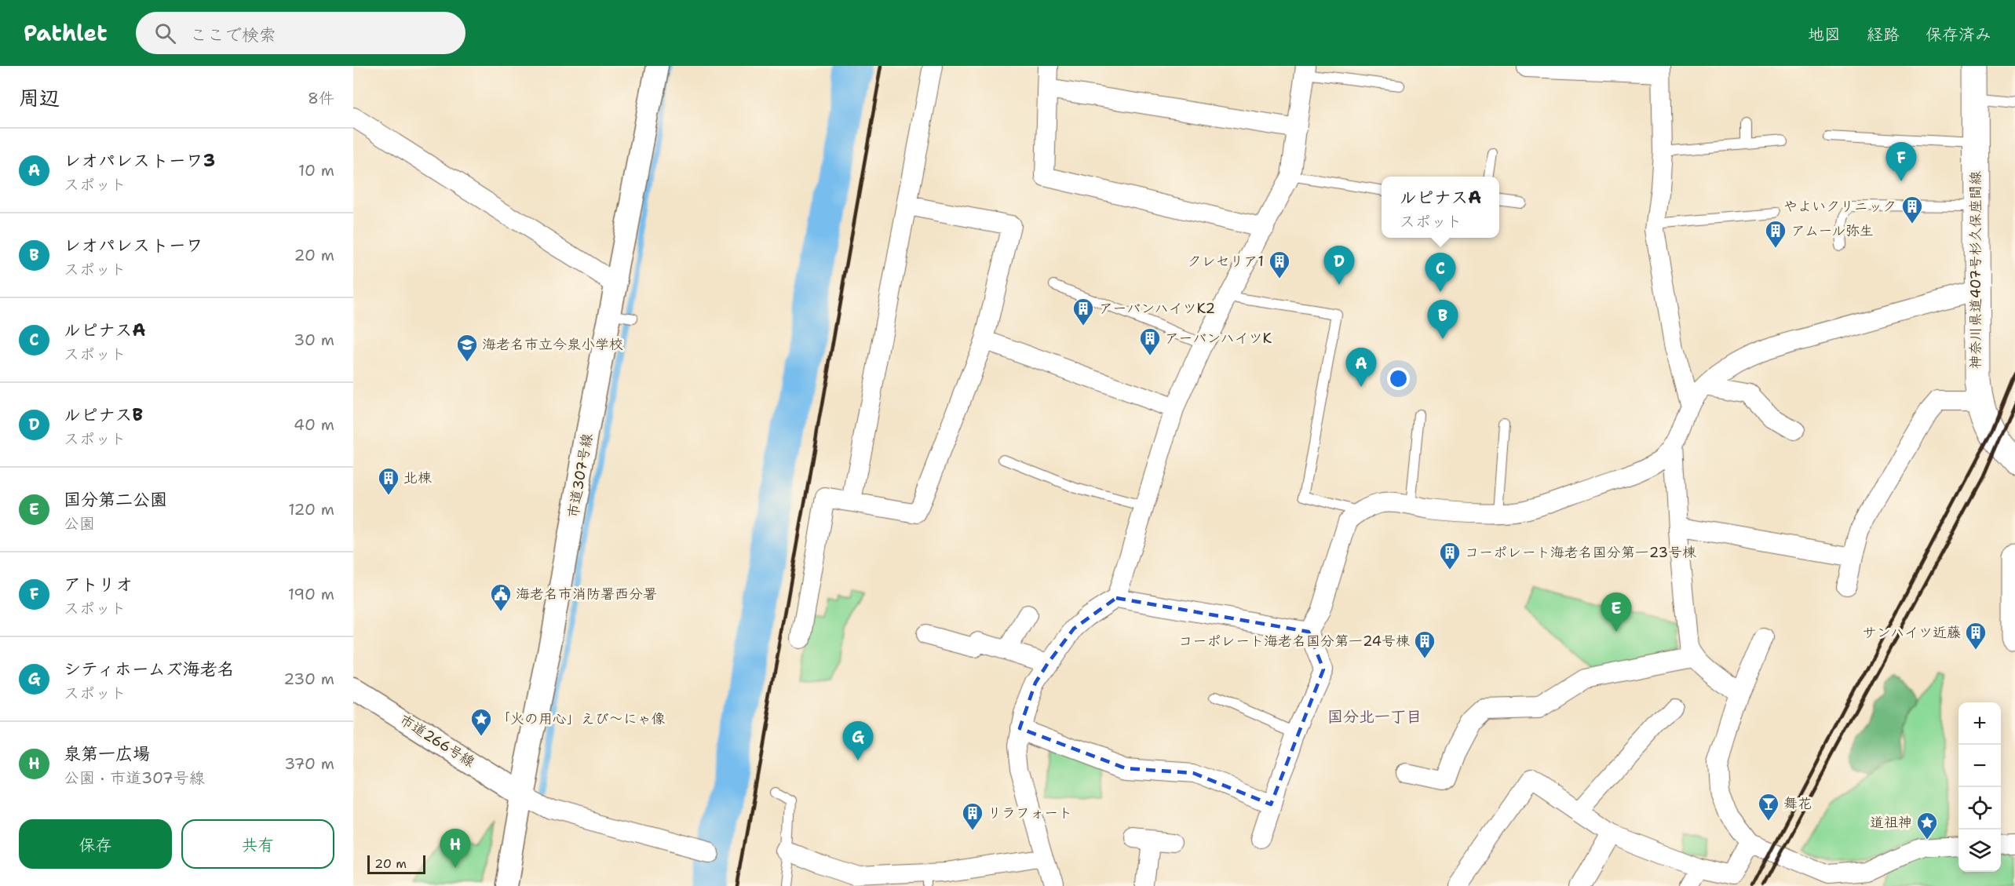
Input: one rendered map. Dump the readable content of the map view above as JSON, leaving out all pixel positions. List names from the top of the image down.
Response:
{
  "streets": {
    "main road": ["神奈川県道407号杉久保座間線"],
    "street": ["市道307号線", "市道266号線"]
  },
  "crossings": [
    ["市道307号線", "市道266号線"]
  ],
  "districts": ["国分北一丁目"],
  "places": {
    "building": [
      "やよいクリニック",
      "アムール弥生",
      "クレセリア1",
      "アーバンハイツK2",
      "アーバンハイツK",
      "北棟",
      "コーポレート海老名国分第一23号棟",
      "サンハイツ近藤",
      "コーポレート海老名国分第一24号棟",
      "リラフォート"
    ],
    "school or university": ["海老名市立今泉小学校"],
    "public building": ["海老名市消防署西分署"],
    "place": ["「火の用心」えび～にゃ像", "道祖神"],
    "bar": ["舞花"]
  },
  "scale_bar": "20 m",
  "page": {
    "header": "Pathlet",
    "search": "ここで検索",
    "nav": ["地図", "経路", "保存済み"],
    "heading": ["周辺", "8件"],
    "list": [
      {
        "mark": "A",
        "name": "レオパレストーワ3",
        "note": "スポット",
        "value": "10 m"
      },
      {
        "mark": "B",
        "name": "レオパレストーワ",
        "note": "スポット",
        "value": "20 m"
      },
      {
        "mark": "C",
        "name": "ルピナスA",
        "note": "スポット",
        "value": "30 m"
      },
      {
        "mark": "D",
        "name": "ルピナスB",
        "note": "スポット",
        "value": "40 m"
      },
      {
        "mark": "E",
        "name": "国分第二公園",
        "note": "公園",
        "value": "120 m"
      },
      {
        "mark": "F",
        "name": "アトリオ",
        "note": "スポット",
        "value": "190 m"
      },
      {
        "mark": "G",
        "name": "シティホームズ海老名",
        "note": "スポット",
        "value": "230 m"
      },
      {
        "mark": "H",
        "name": "泉第一広場",
        "note": "公園 · 市道307号線",
        "value": "370 m"
      }
    ],
    "pins": [
      "F",
      "D",
      "C",
      "B",
      "A",
      "E",
      "G",
      "H"
    ],
    "popup": ["ルピナスA", "スポット"],
    "map_buttons": ["+", "−"],
    "buttons": ["保存", "共有"],
    "scale": "20 m"
  }
}
